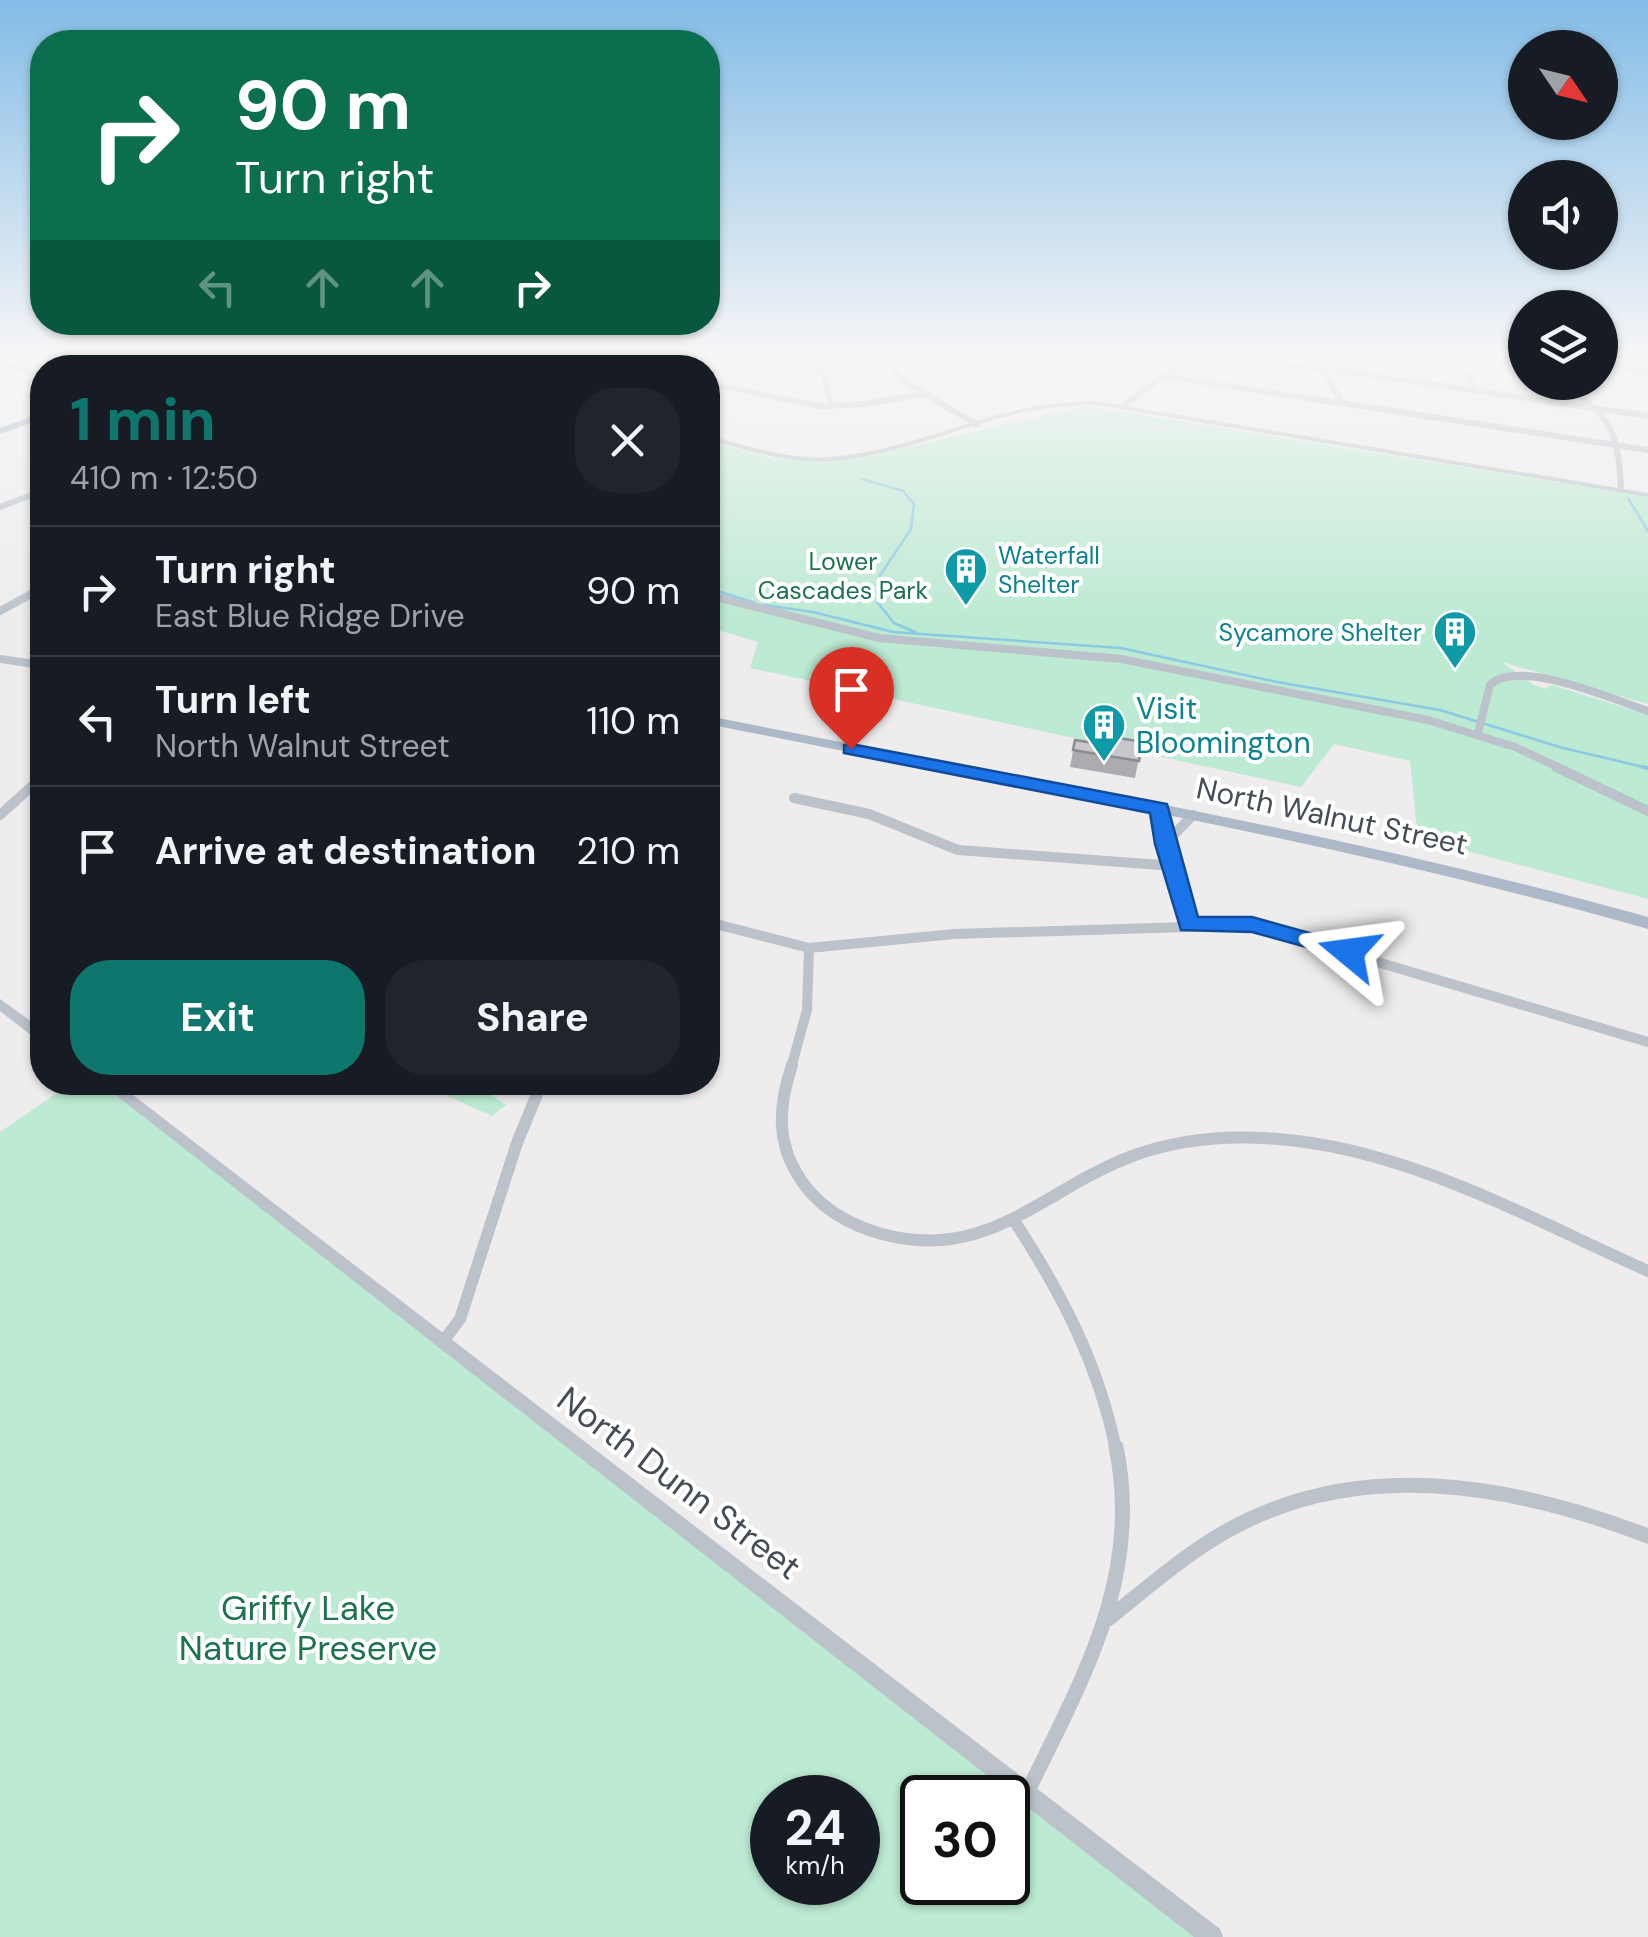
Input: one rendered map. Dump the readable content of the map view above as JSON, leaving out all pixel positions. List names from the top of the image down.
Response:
{
  "streets": {
    "main road": ["North Walnut Street"],
    "street": ["North Dunn Street"]
  },
  "parks": ["Lower Cascades Park", "Griffy Lake Nature Preserve"],
  "places": {
    "building": ["Waterfall Shelter", "Sycamore Shelter", "Visit Bloomington"]
  },
  "north": "bottom right",
  "page": {
    "turn": ["90 m", "Turn right"],
    "heading": ["1 min", "410 m · 12:50"],
    "list": [
      {
        "name": "Turn right",
        "note": "East Blue Ridge Drive",
        "value": "90 m"
      },
      {
        "name": "Turn left",
        "note": "North Walnut Street",
        "value": "110 m"
      },
      {
        "name": "Arrive at destination",
        "value": "210 m"
      }
    ],
    "buttons": ["Exit", "Share"],
    "speed": "24 km/h",
    "limit": "30"
  }
}
